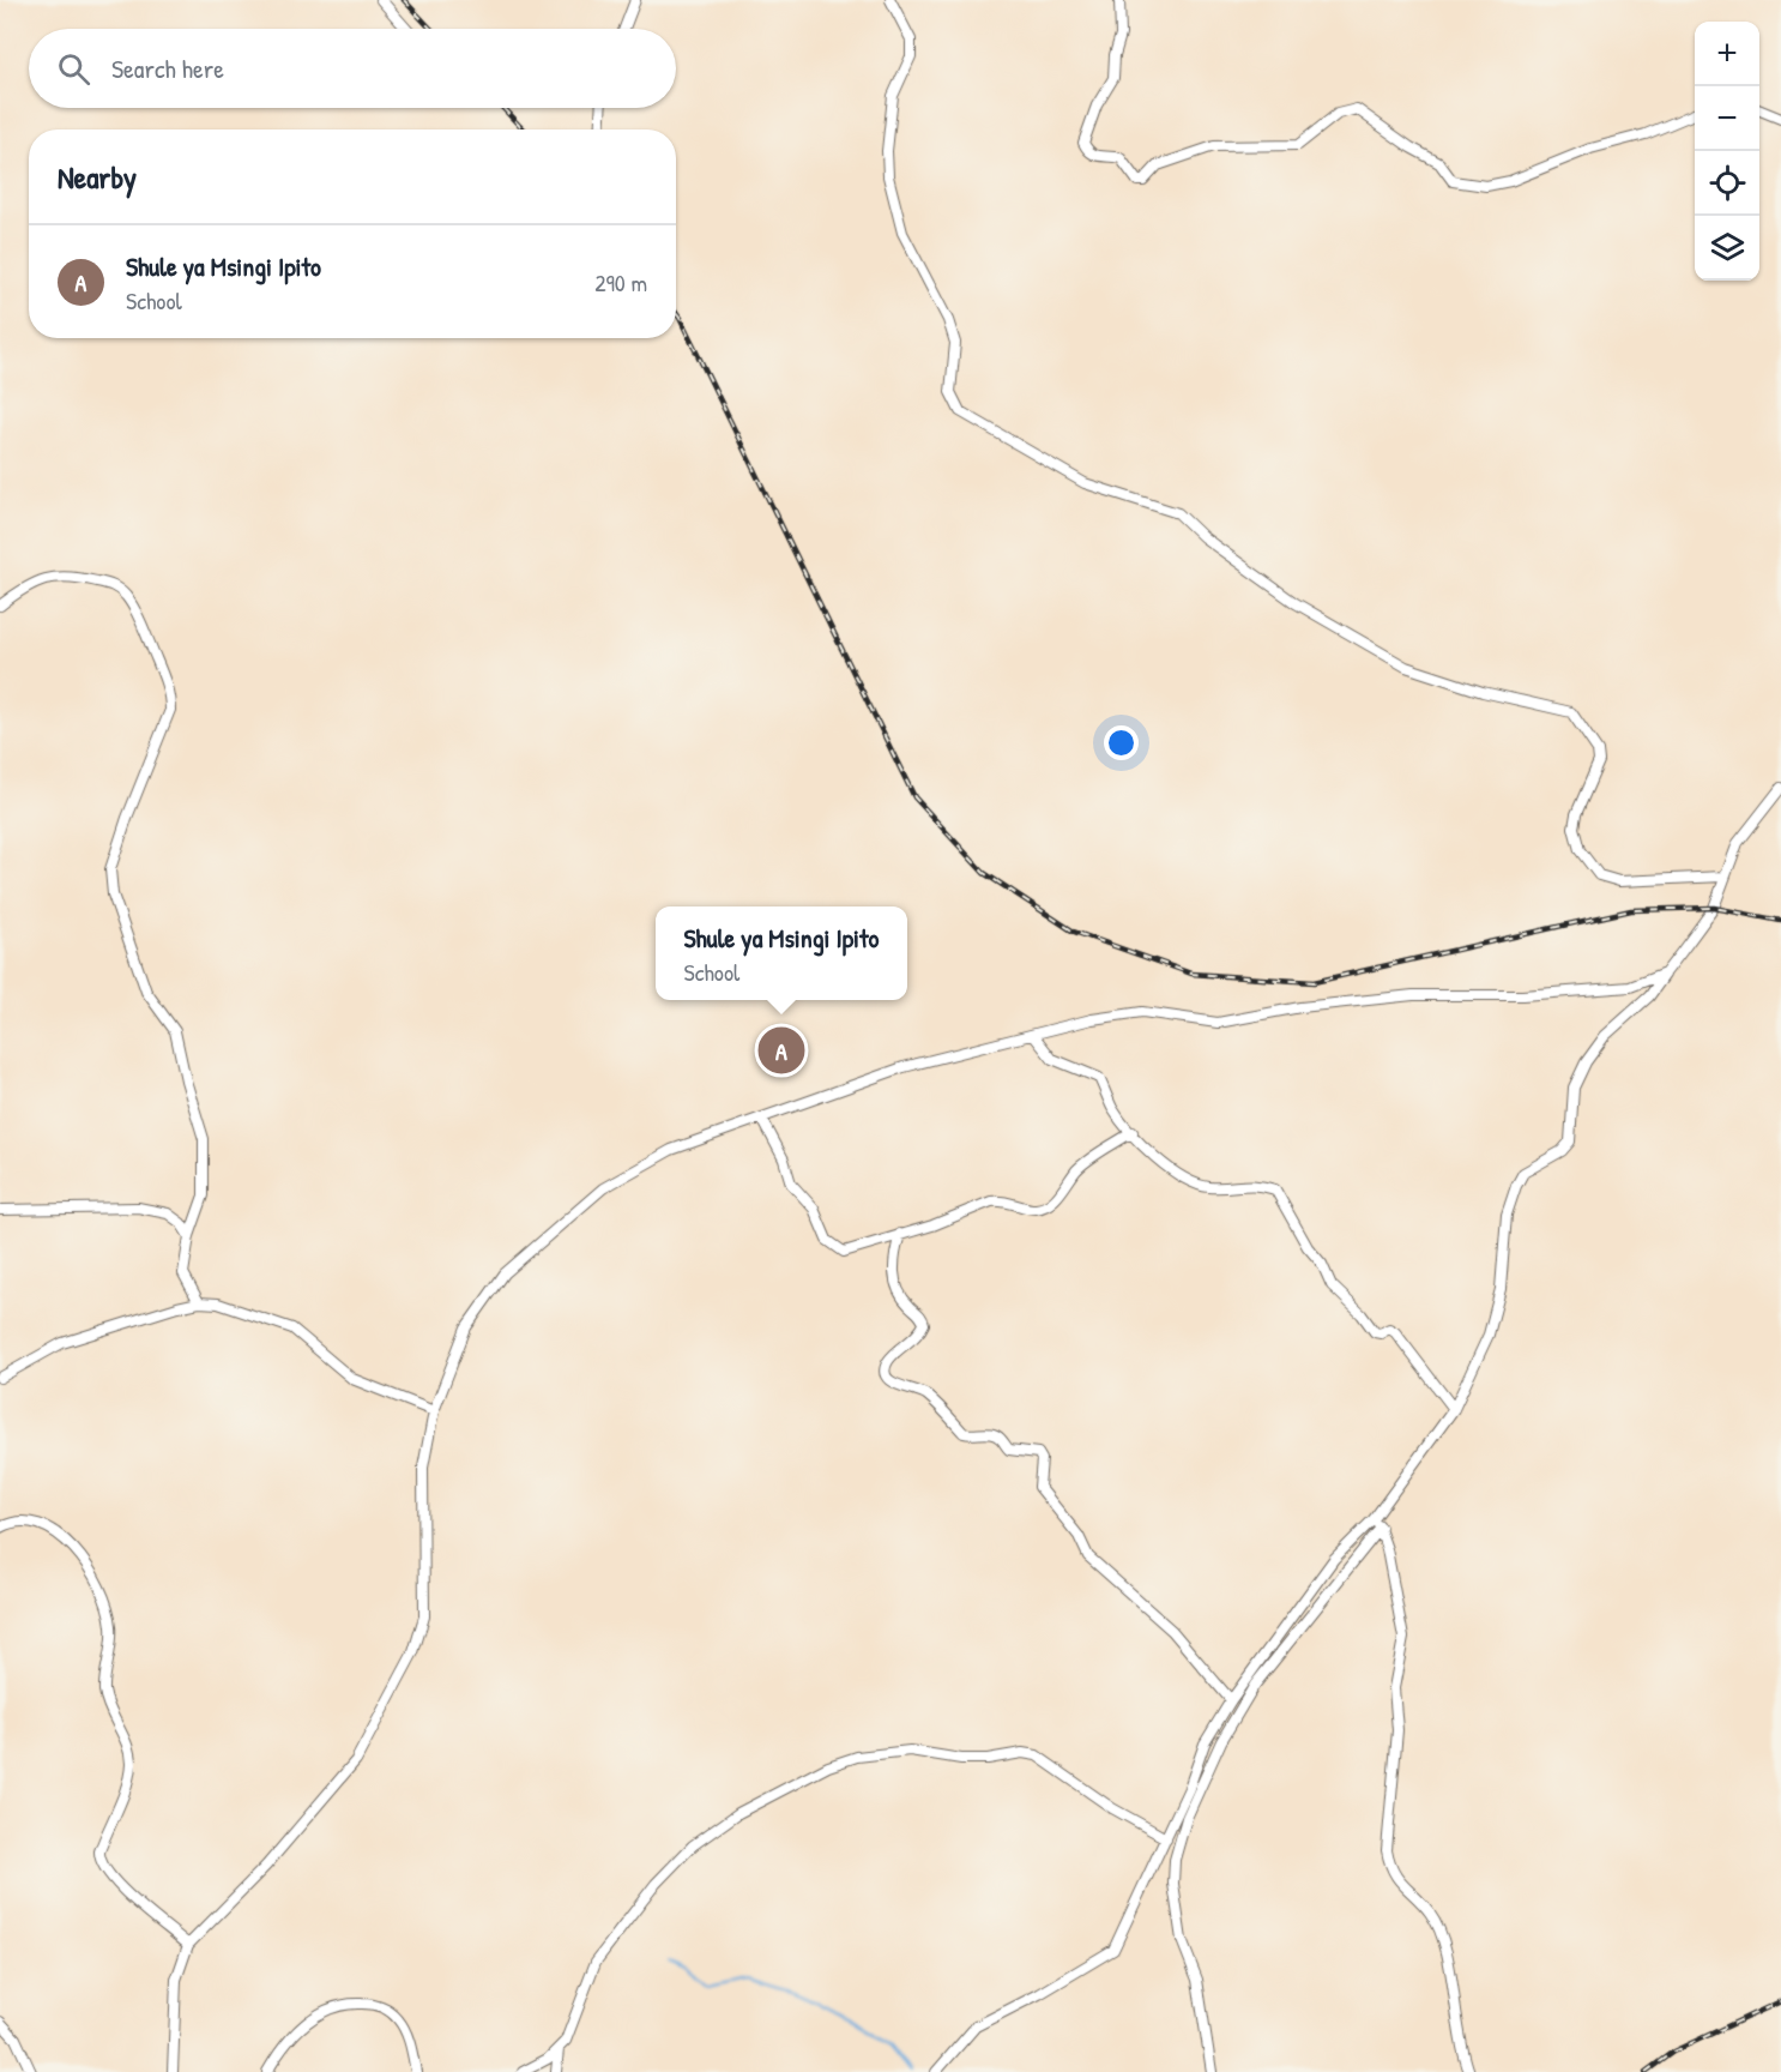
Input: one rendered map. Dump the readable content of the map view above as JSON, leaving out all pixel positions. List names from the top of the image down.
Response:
{
  "page": {
    "map_buttons": ["+", "−"],
    "search": "Search here",
    "heading": "Nearby",
    "list": [
      {
        "mark": "A",
        "name": "Shule ya Msingi Ipito",
        "note": "School",
        "value": "290 m"
      }
    ],
    "popup": ["Shule ya Msingi Ipito", "School"],
    "pins": "A"
  }
}
